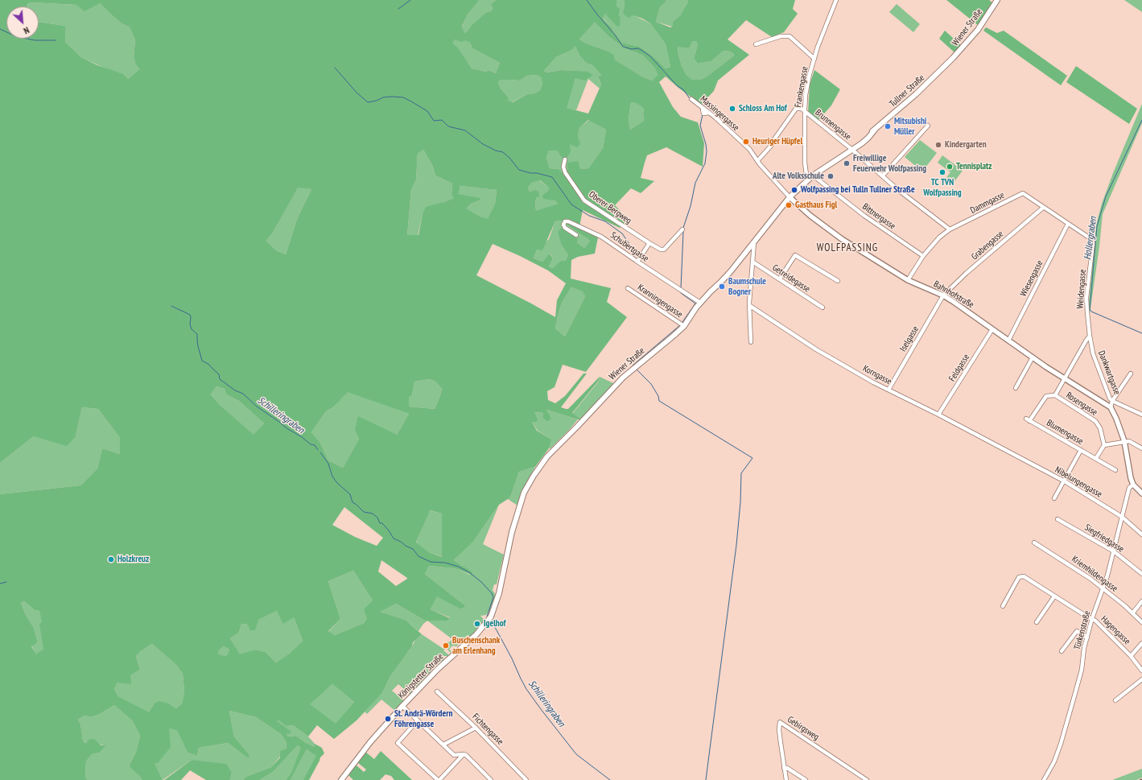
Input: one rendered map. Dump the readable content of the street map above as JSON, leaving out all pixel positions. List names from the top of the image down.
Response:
{
  "streets": {
    "main road": ["Wiener Straße", "Tullner Straße", "Königstetter Straße"],
    "street": [
      "Frankengasse",
      "Massingergasse",
      "Brunnengasse",
      "Dammgasse",
      "Oberer Bergweg",
      "Bittnergasse",
      "Grabengasse",
      "Schubertgasse",
      "Getreidegasse",
      "Wiesengasse",
      "Weidengasse",
      "Bahnhofstraße",
      "Kranningengasse",
      "Iselgasse",
      "Feldgasse",
      "Dankwartgasse",
      "Korngasse",
      "Rosengasse",
      "Blumengasse",
      "Nibelungengasse",
      "Siegfriedgasse",
      "Kriemhildengasse",
      "Türkenstraße",
      "Hagengasse",
      "Gebirgsweg",
      "Fichtengasse"
    ]
  },
  "crossings": [
    ["Wiener Straße", "Tullner Straße"],
    ["Wiener Straße", "Massingergasse"],
    ["Wiener Straße", "Schubertgasse"],
    ["Wiener Straße", "Bahnhofstraße"],
    ["Wiener Straße", "Kranningengasse"],
    ["Wiener Straße", "Königstetter Straße"],
    ["Frankengasse", "Tullner Straße"],
    ["Frankengasse", "Brunnengasse"],
    ["Tullner Straße", "Massingergasse"],
    ["Tullner Straße", "Brunnengasse"],
    ["Tullner Straße", "Bittnergasse"],
    ["Tullner Straße", "Bahnhofstraße"],
    ["Massingergasse", "Bahnhofstraße"],
    ["Brunnengasse", "Dammgasse"],
    ["Dammgasse", "Bittnergasse"],
    ["Dammgasse", "Grabengasse"],
    ["Dammgasse", "Wiesengasse"],
    ["Dammgasse", "Weidengasse"],
    ["Dammgasse", "Bahnhofstraße"],
    ["Grabengasse", "Bahnhofstraße"],
    ["Grabengasse", "Iselgasse"],
    ["Wiesengasse", "Bahnhofstraße"],
    ["Weidengasse", "Dankwartgasse"],
    ["Bahnhofstraße", "Iselgasse"],
    ["Bahnhofstraße", "Feldgasse"],
    ["Iselgasse", "Korngasse"],
    ["Feldgasse", "Korngasse"],
    ["Korngasse", "Nibelungengasse"],
    ["Rosengasse", "Blumengasse"],
    ["Nibelungengasse", "Türkenstraße"],
    ["Siegfriedgasse", "Türkenstraße"],
    ["Kriemhildengasse", "Türkenstraße"],
    ["Türkenstraße", "Hagengasse"]
  ],
  "districts": ["WOLFPASSING"],
  "water": ["Hollergraben", "Schilleringraben"],
  "places": [
    "Schloss Am Hof",
    "Mitsubishi Müller",
    "Heuriger Hüpfel",
    "Kindergarten",
    "Freiwillige Feuerwehr Wolfpassing",
    "Tennisplatz",
    "TC TVN Wolfpassing",
    "Alte Volksschule",
    "Wolfpassing bei Tulln Tullner Straße",
    "Gasthaus Figl",
    "Baumschule Bogner",
    "Holzkreuz",
    "Igelhof",
    "Buschenschank am Erlenhang",
    "St. Andrä-Wördern Föhrengasse"
  ],
  "north": "bottom right"
}
